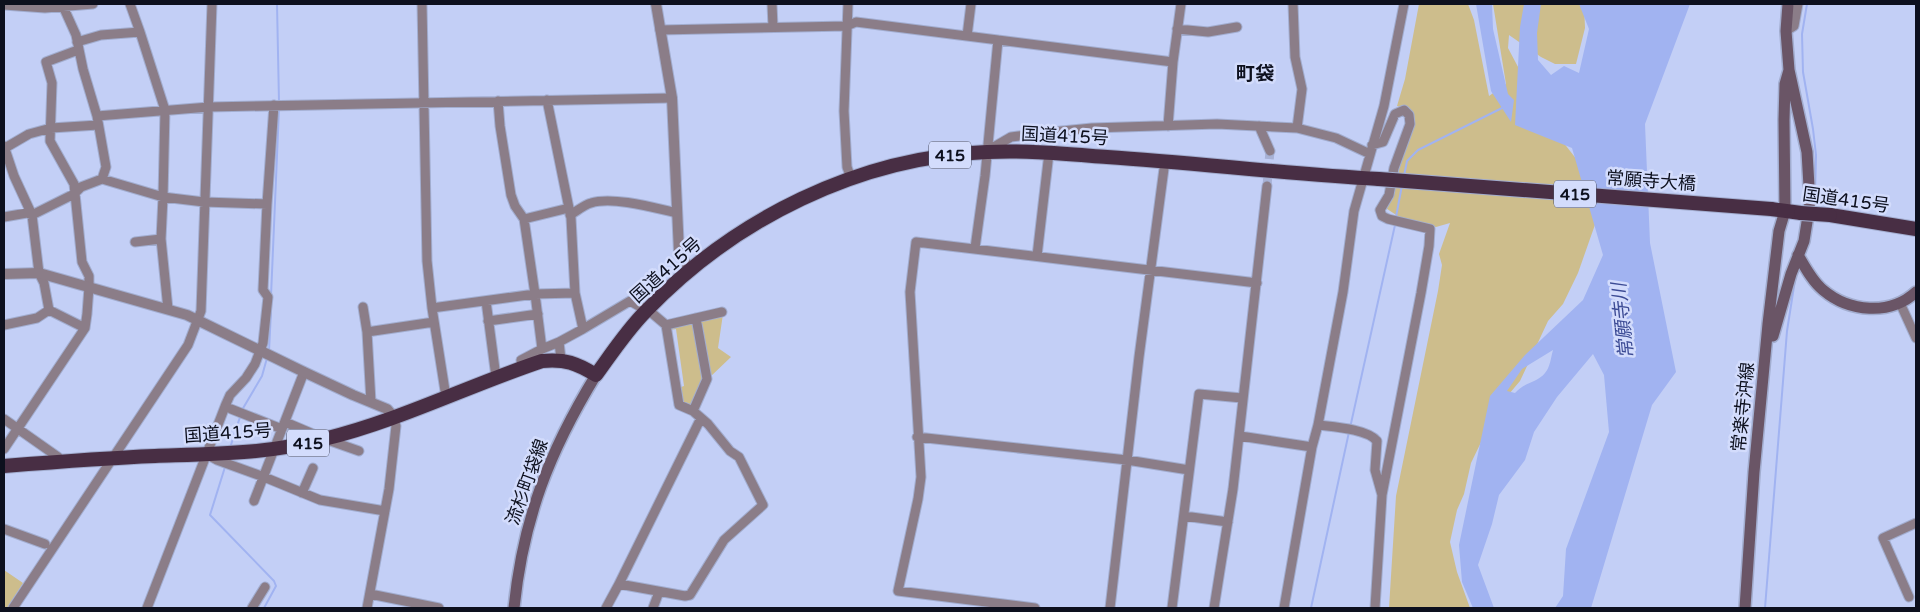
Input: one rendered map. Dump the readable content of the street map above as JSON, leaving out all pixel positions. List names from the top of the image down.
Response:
{
  "streets": {
    "highway": ["国道415号", "415", "常願寺大橋"],
    "main road": ["常楽寺沖線", "流杉町袋線"]
  },
  "crossings": [
    ["国道415号", "常願寺大橋"],
    ["国道415号", "常楽寺沖線"],
    ["国道415号", "流杉町袋線"],
    ["常願寺大橋", "常楽寺沖線"]
  ],
  "districts": ["町袋"],
  "water": ["常願寺川"]
}
